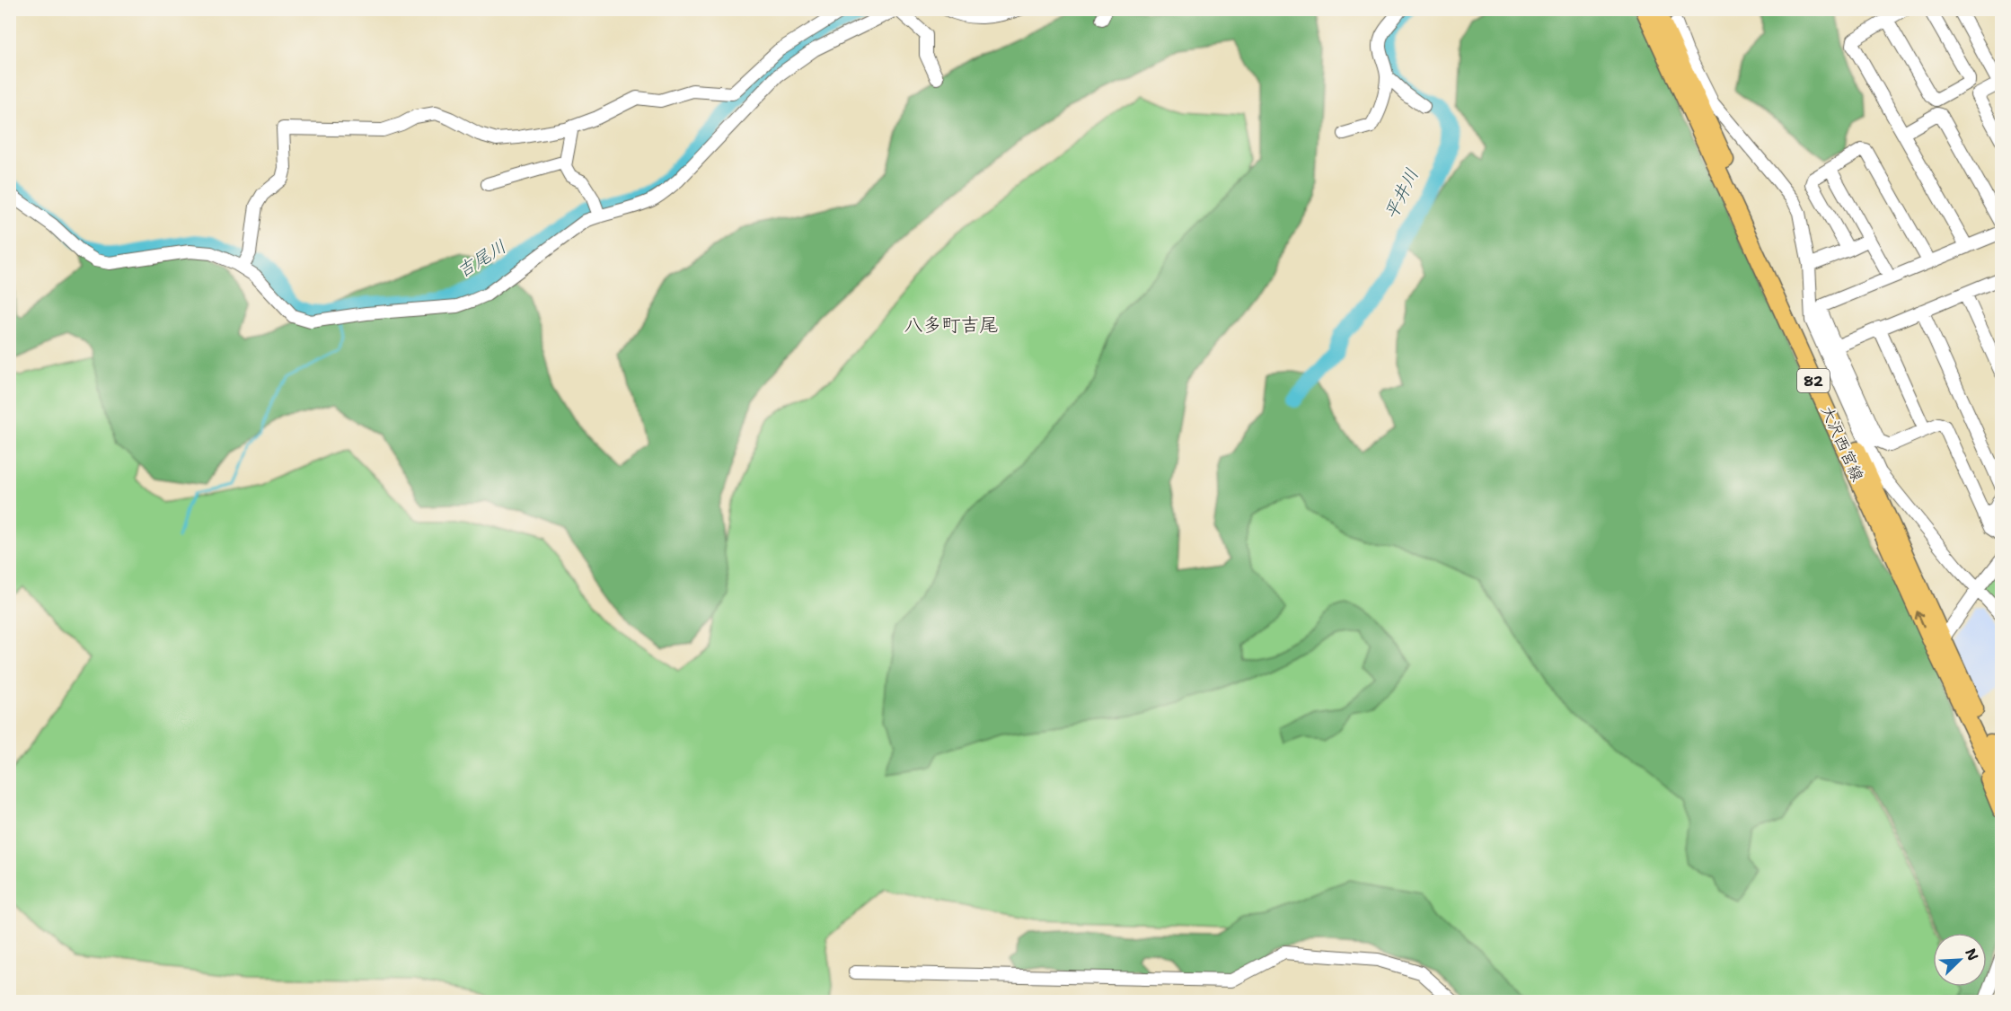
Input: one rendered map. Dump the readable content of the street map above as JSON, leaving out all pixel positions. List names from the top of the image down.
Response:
{
  "streets": {
    "main road": ["82", "大沢西宮線"]
  },
  "districts": ["八多町吉尾"],
  "water": ["平井川", "吉尾川"],
  "north": "top right"
}
